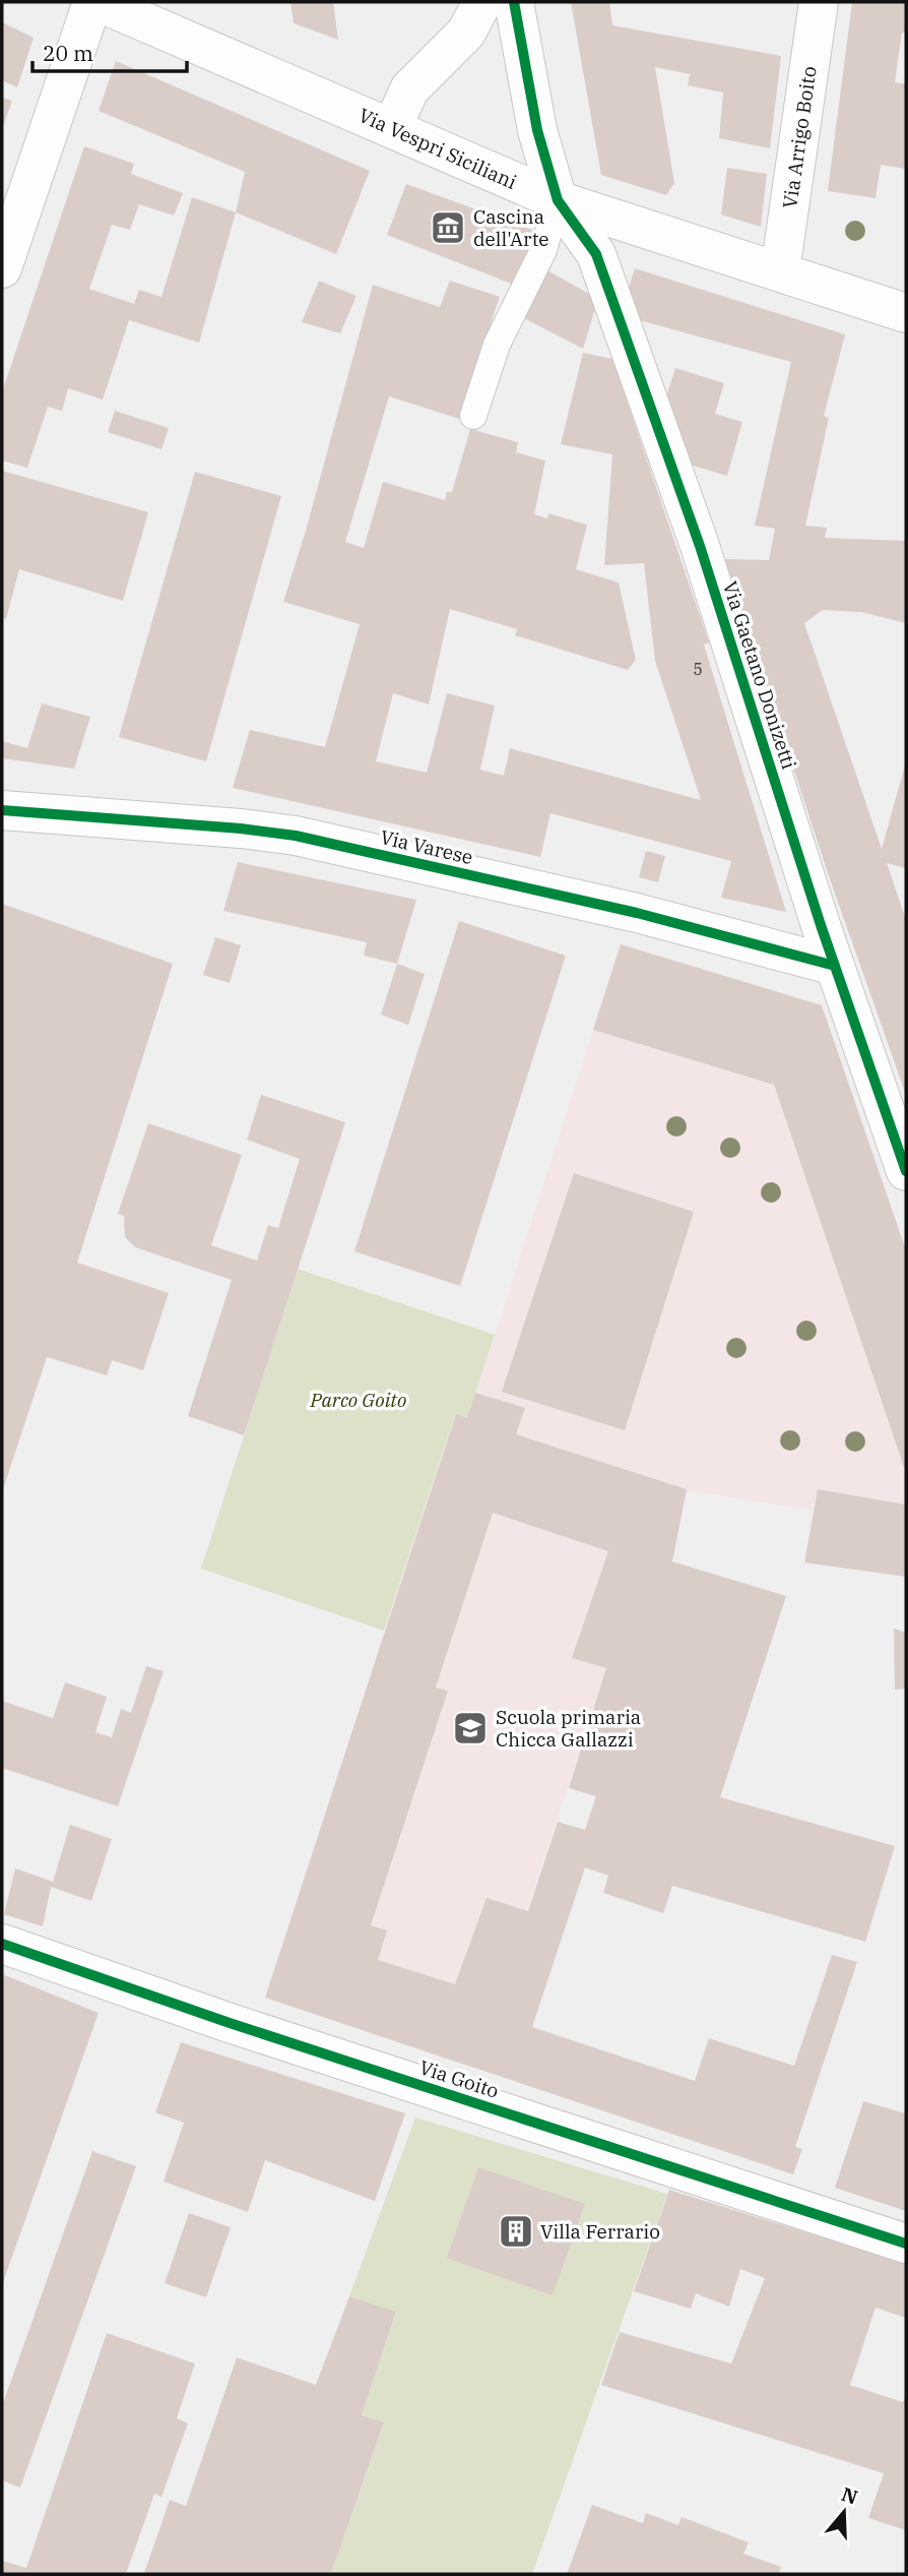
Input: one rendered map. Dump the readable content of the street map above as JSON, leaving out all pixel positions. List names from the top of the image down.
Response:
{
  "streets": {
    "street": [
      "Via Arrigo Boito",
      "Via Vespri Siciliani",
      "Via Gaetano Donizetti",
      "Via Varese",
      "Via Goito"
    ]
  },
  "crossings": [
    ["Via Arrigo Boito", "Via Vespri Siciliani"],
    ["Via Vespri Siciliani", "Via Gaetano Donizetti"],
    ["Via Gaetano Donizetti", "Via Varese"]
  ],
  "parks": ["Parco Goito"],
  "places": {
    "museum": ["Cascina dell'Arte"],
    "school or university": ["Scuola primaria Chicca Gallazzi"],
    "building": ["Villa Ferrario"]
  },
  "house_numbers": ["5"],
  "scale_bar": "20 m",
  "north": "top"
}
